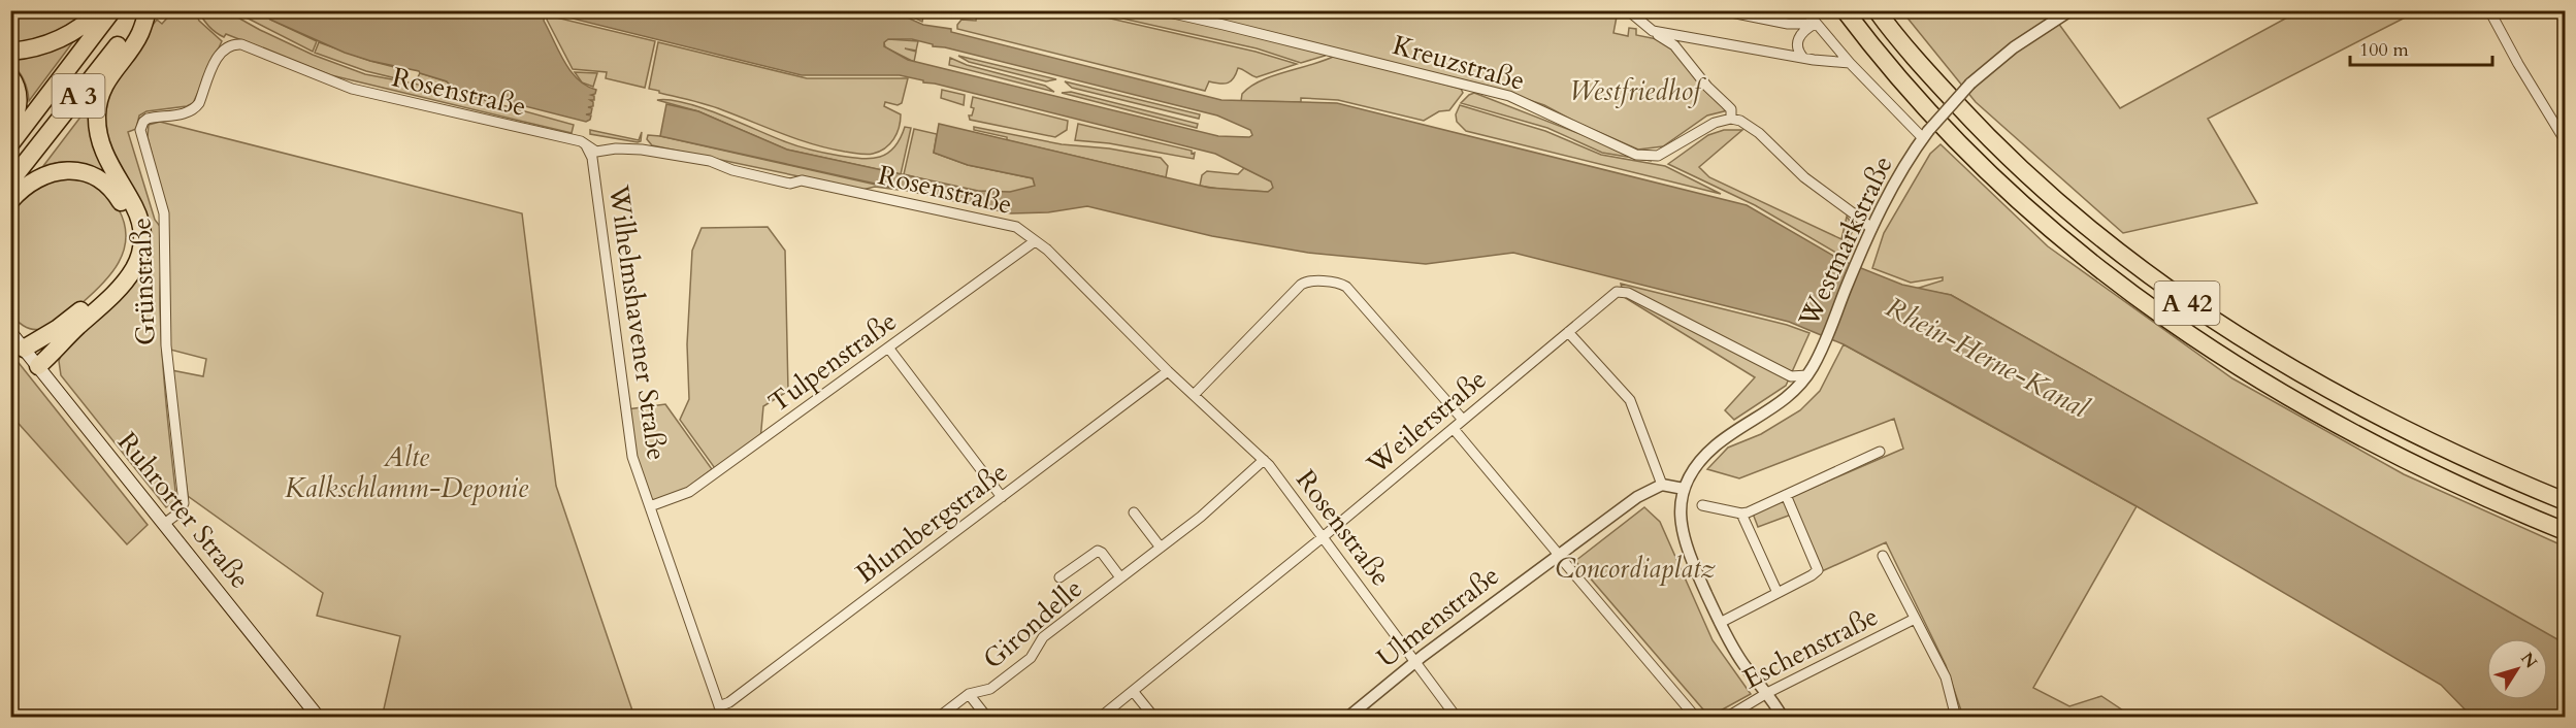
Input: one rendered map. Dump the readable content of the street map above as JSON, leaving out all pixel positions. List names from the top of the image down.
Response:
{
  "streets": {
    "highway": ["A 3", "A 42"],
    "main road": ["Ruhrorter Straße"],
    "street": [
      "Kreuzstraße",
      "Rosenstraße",
      "Westmarkstraße",
      "Grünstraße",
      "Wilhelmshavener Straße",
      "Tulpenstraße",
      "Weilerstraße",
      "Blumbergstraße",
      "Ulmenstraße",
      "Girondelle",
      "Eschenstraße"
    ]
  },
  "crossings": [
    ["Rosenstraße", "Grünstraße"],
    ["Rosenstraße", "Wilhelmshavener Straße"],
    ["Rosenstraße", "Tulpenstraße"],
    ["Rosenstraße", "Weilerstraße"],
    ["Rosenstraße", "Blumbergstraße"],
    ["Rosenstraße", "Ulmenstraße"],
    ["Rosenstraße", "Girondelle"],
    ["Westmarkstraße", "Weilerstraße"],
    ["Grünstraße", "Ruhrorter Straße"],
    ["Wilhelmshavener Straße", "Tulpenstraße"],
    ["Wilhelmshavener Straße", "Blumbergstraße"]
  ],
  "water": ["Rhein-Herne-Kanal"],
  "parks": ["Westfriedhof", "Alte Kalkschlamm-Deponie", "Concordiaplatz"],
  "scale_bar": "100 m",
  "north": "top right"
}
